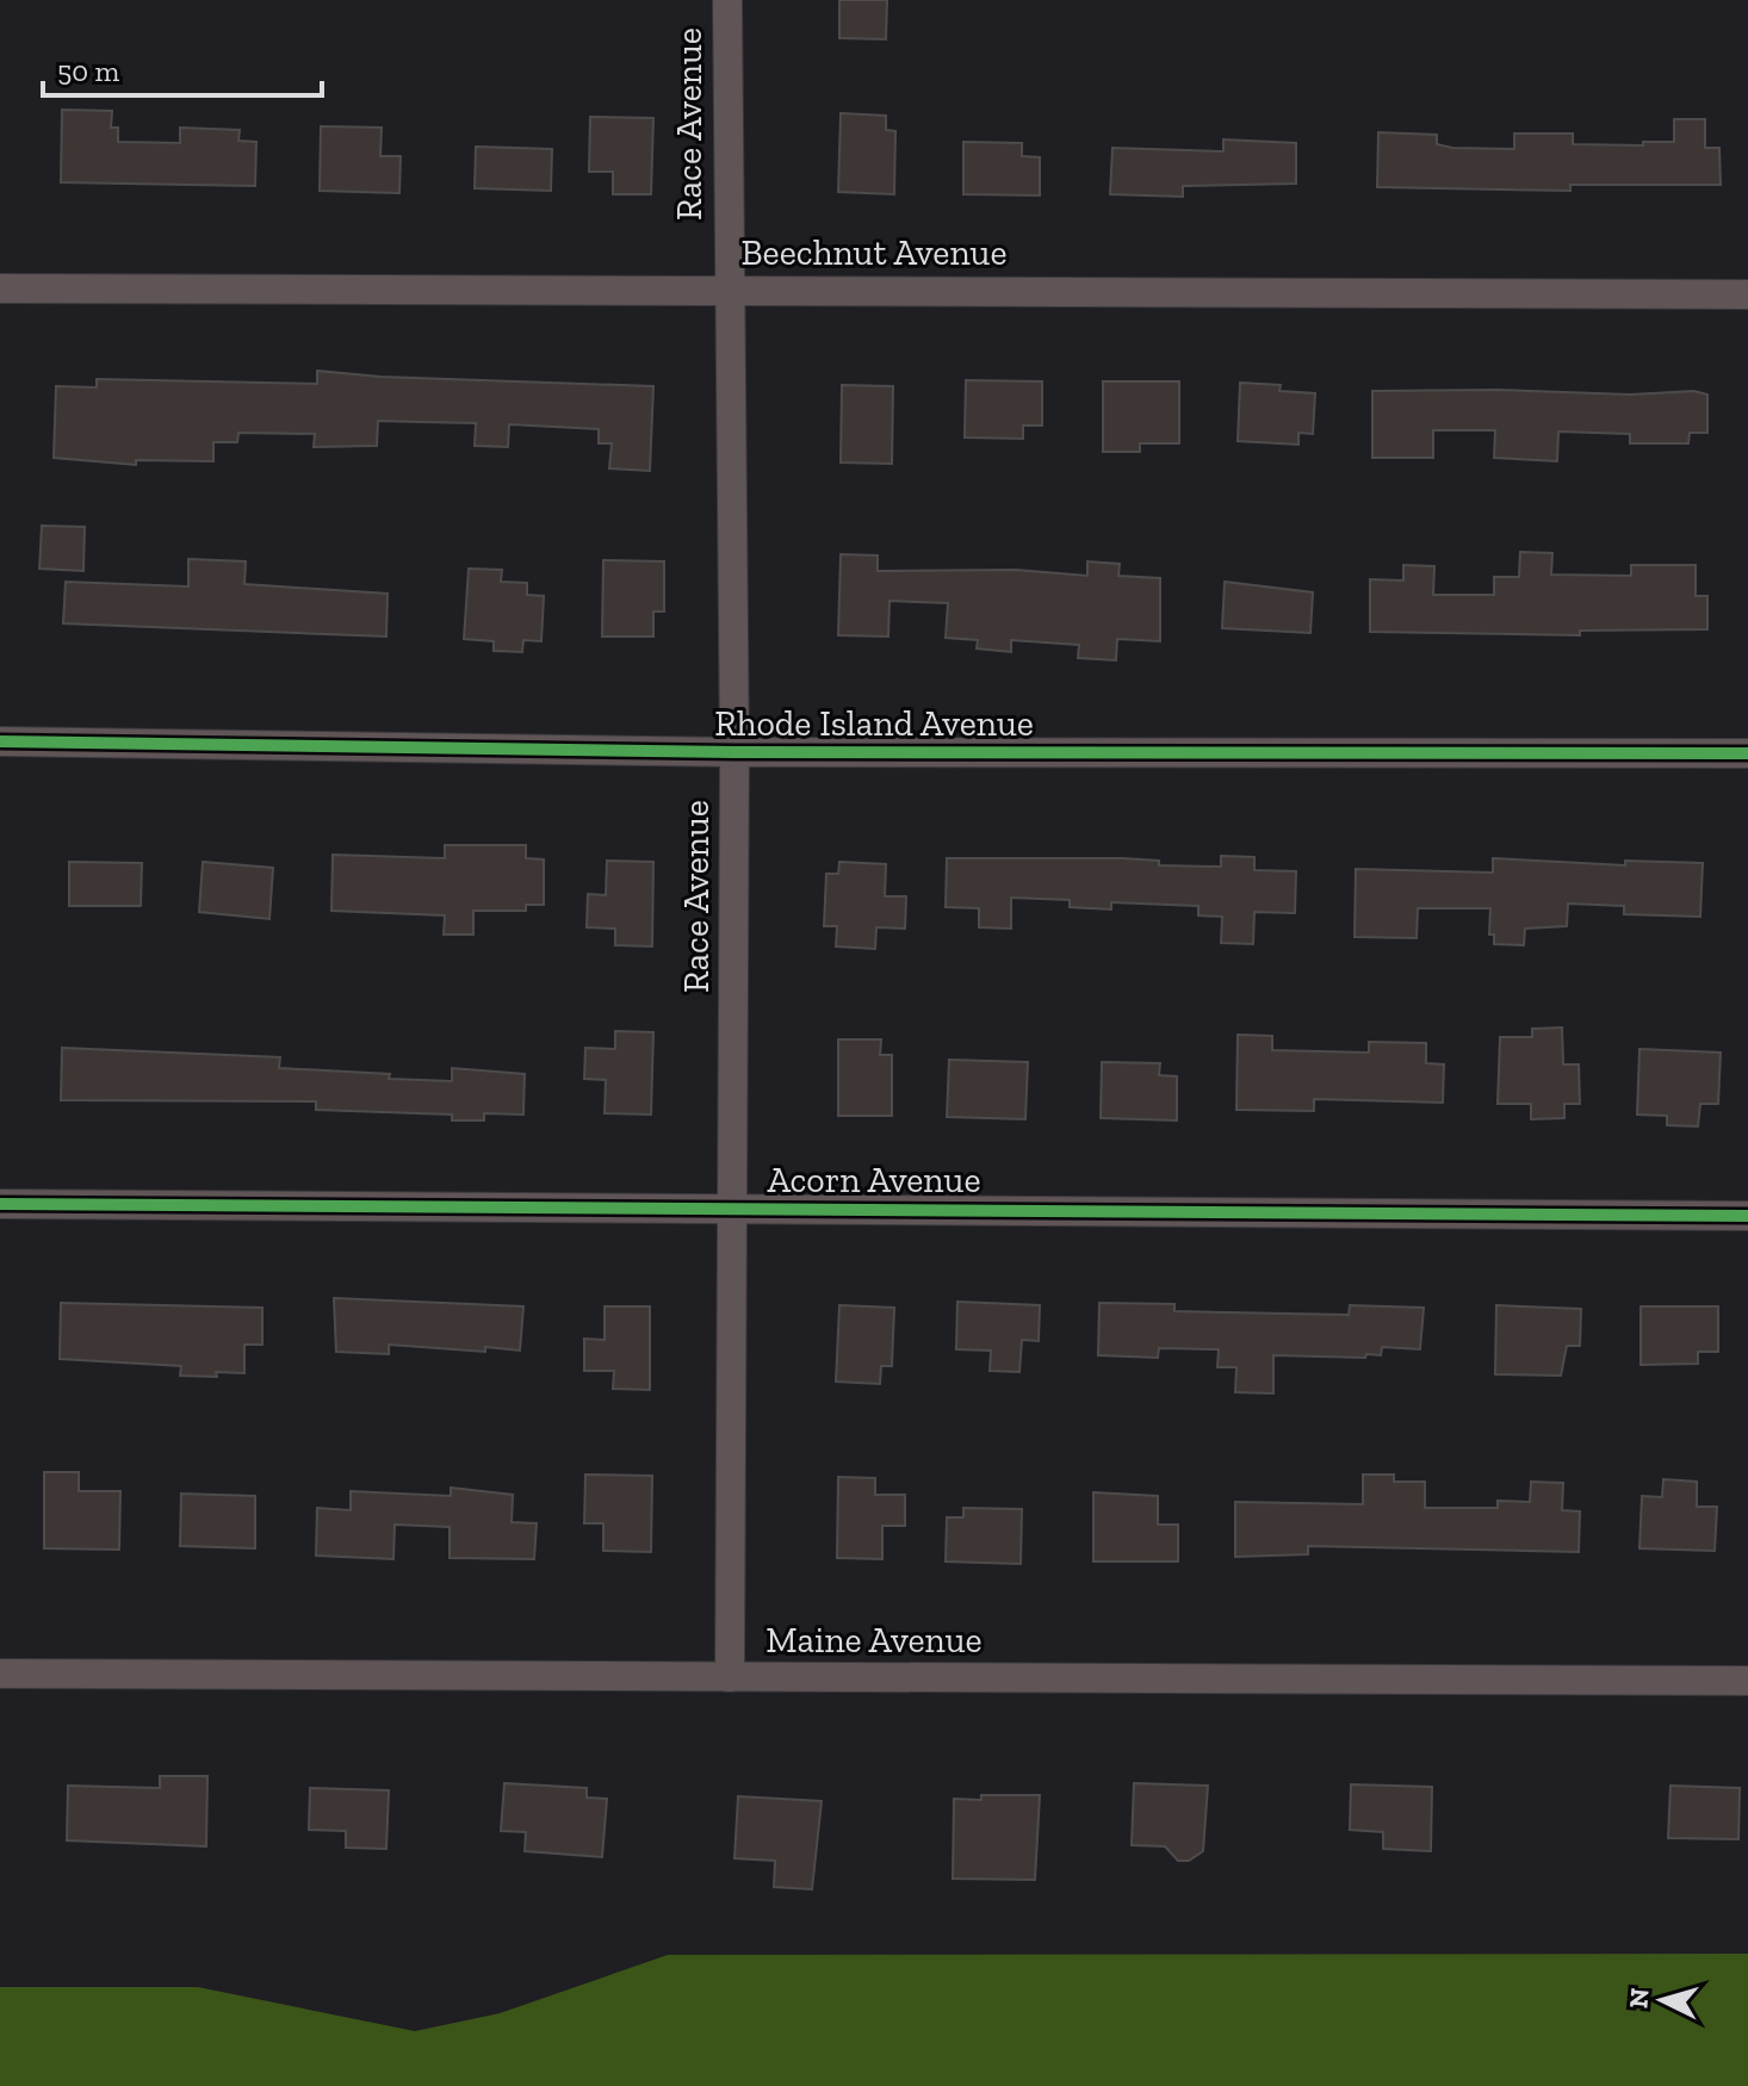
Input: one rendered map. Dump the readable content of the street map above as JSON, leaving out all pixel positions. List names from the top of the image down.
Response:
{
  "streets": {
    "street": [
      "Race Avenue",
      "Beechnut Avenue",
      "Rhode Island Avenue",
      "Acorn Avenue",
      "Maine Avenue"
    ]
  },
  "crossings": [
    ["Race Avenue", "Beechnut Avenue"],
    ["Race Avenue", "Rhode Island Avenue"],
    ["Race Avenue", "Acorn Avenue"],
    ["Race Avenue", "Maine Avenue"]
  ],
  "scale_bar": "50 m",
  "north": "left"
}
